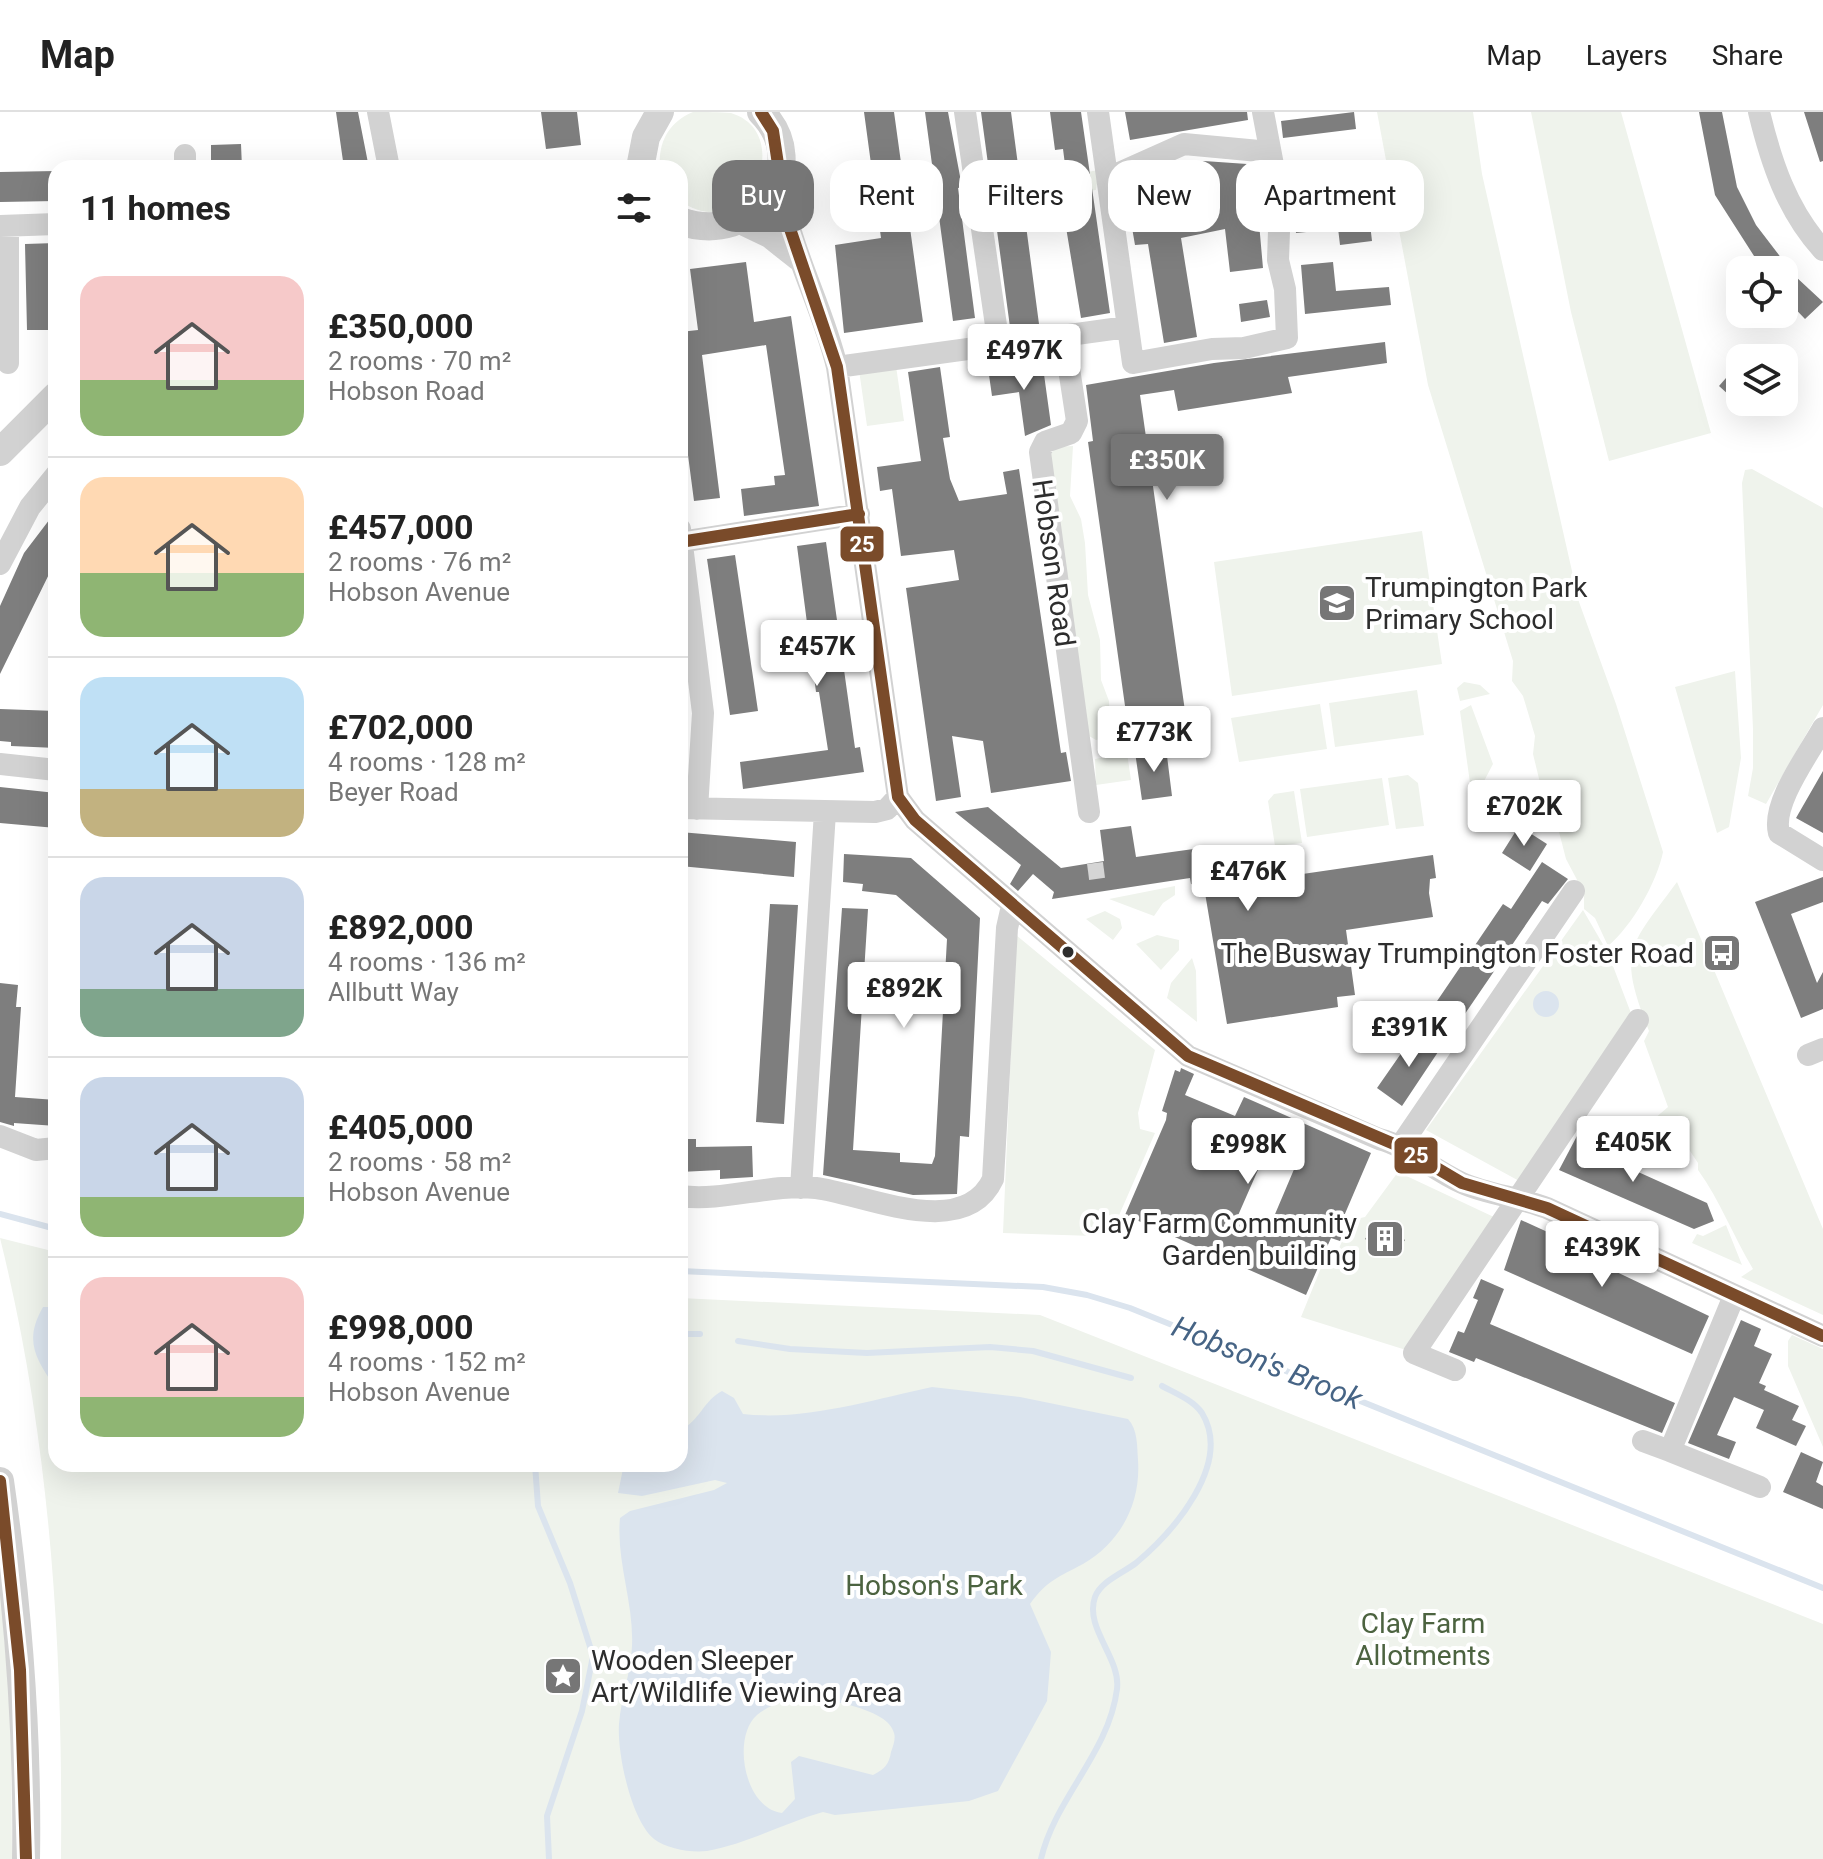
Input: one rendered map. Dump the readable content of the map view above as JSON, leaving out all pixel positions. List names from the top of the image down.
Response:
{
  "streets": {
    "street": ["Hobson Road"]
  },
  "water": ["Hobson's Brook"],
  "parks": ["Hobson's Park", "Clay Farm Allotments"],
  "places": {
    "school or university": ["Trumpington Park Primary School"],
    "bus stop": ["The Busway Trumpington Foster Road"],
    "building": ["Clay Farm Community Garden building"],
    "place": ["Wooden Sleeper Art/Wildlife Viewing Area"]
  },
  "lines": ["transit line 25"],
  "page": {
    "header": "Map",
    "nav": ["Map", "Layers", "Share"],
    "chip": [
      "Buy",
      "Rent",
      "Filters",
      "New",
      "Apartment"
    ],
    "heading": "11 homes",
    "list": [
      {
        "name": "£350,000",
        "note": "2 rooms · 70 m² · Hobson Road"
      },
      {
        "name": "£457,000",
        "note": "2 rooms · 76 m² · Hobson Avenue"
      },
      {
        "name": "£702,000",
        "note": "4 rooms · 128 m² · Beyer Road"
      },
      {
        "name": "£892,000",
        "note": "4 rooms · 136 m² · Allbutt Way"
      },
      {
        "name": "£405,000",
        "note": "2 rooms · 58 m² · Hobson Avenue"
      },
      {
        "name": "£998,000",
        "note": "4 rooms · 152 m² · Hobson Avenue"
      }
    ],
    "price": [
      "£497K",
      "£350K",
      "£457K",
      "£773K",
      "£702K",
      "£476K",
      "£892K",
      "£391K",
      "£405K",
      "£998K",
      "£439K"
    ]
  }
}
